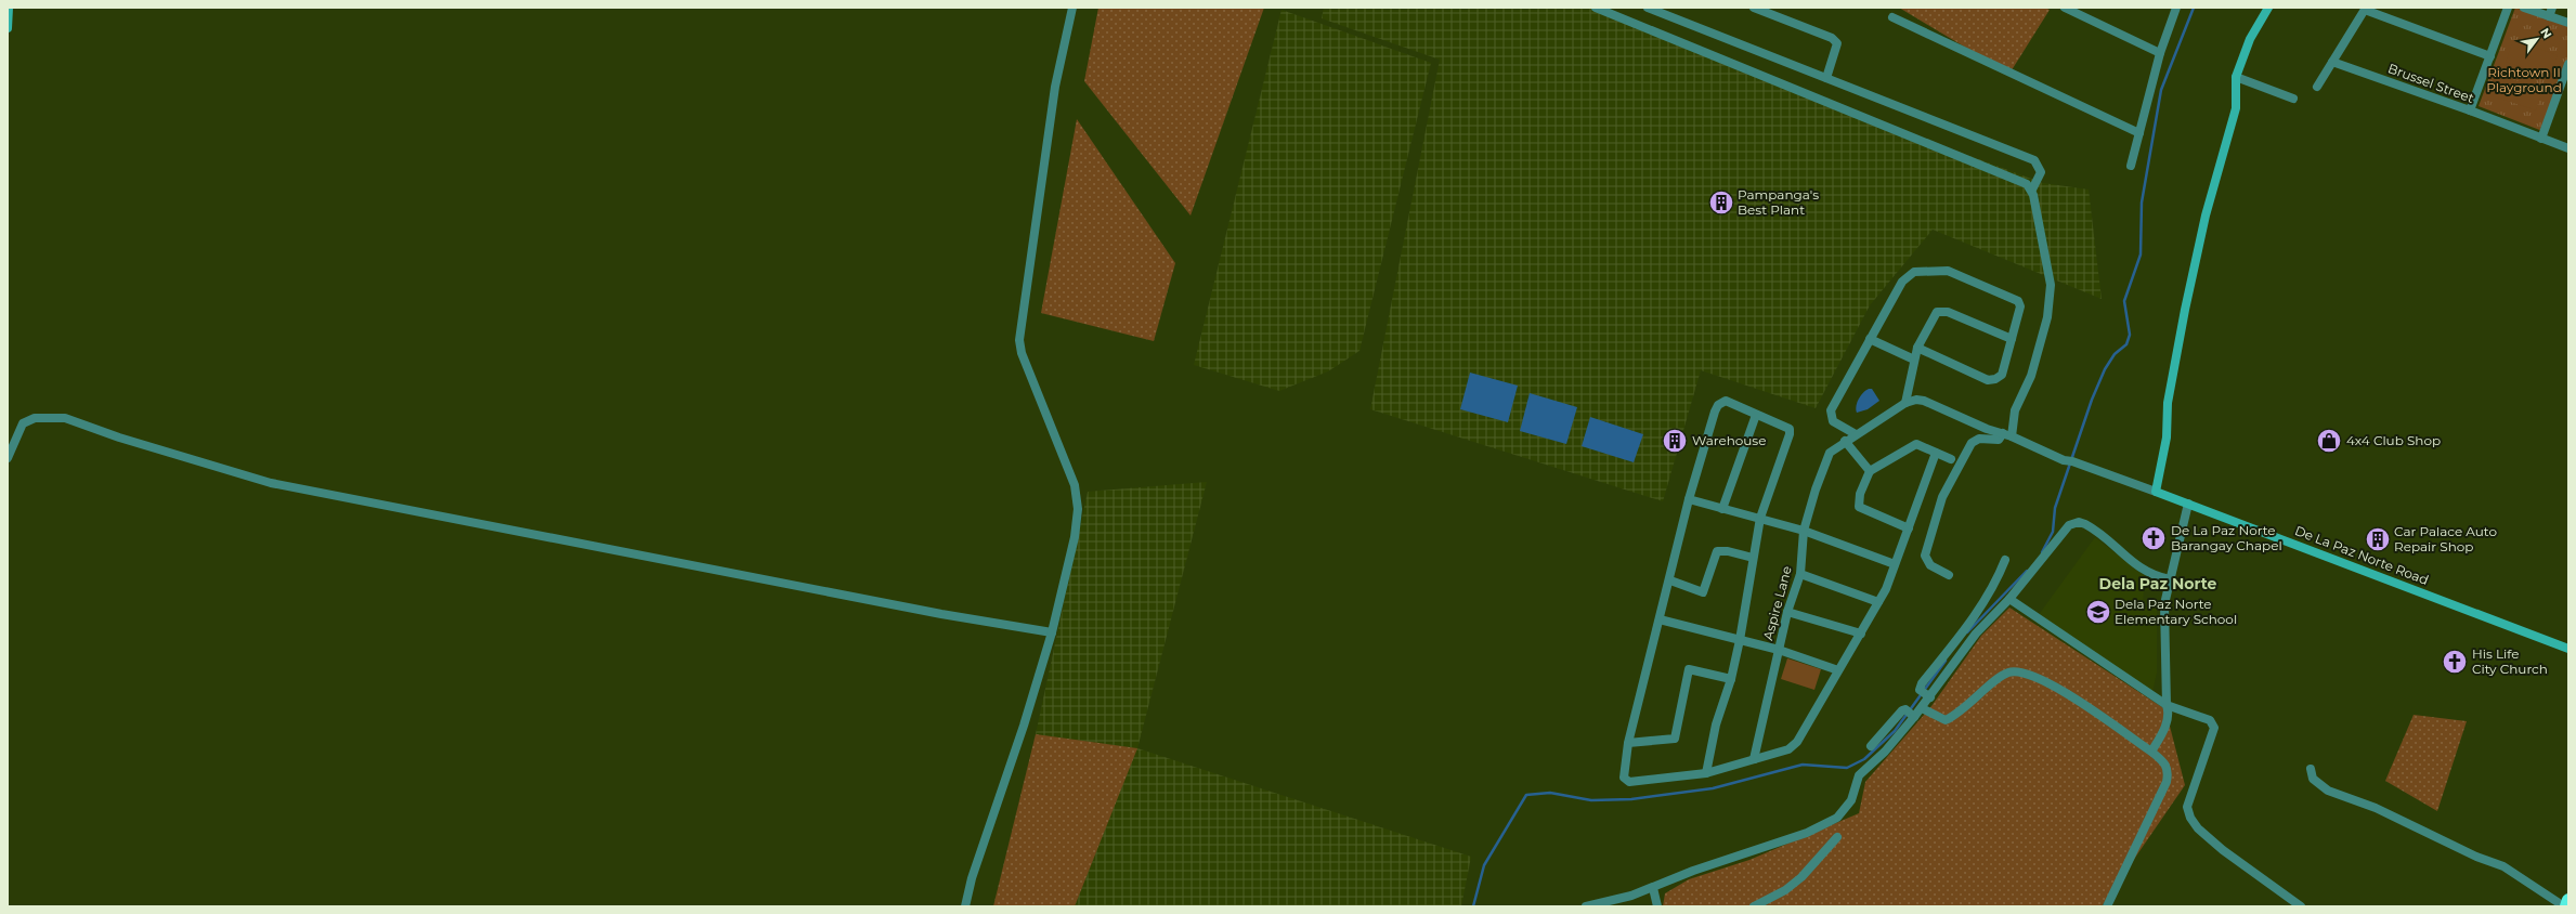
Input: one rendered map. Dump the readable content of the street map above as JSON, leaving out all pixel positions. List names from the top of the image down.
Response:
{
  "streets": {
    "street": ["Brussel Street", "De La Paz Norte Road", "Aspire Lane"]
  },
  "crossings": [
    ["De La Paz Norte Road", "Aspire Lane"]
  ],
  "districts": ["Dela Paz Norte"],
  "parks": ["Richtown II Playground"],
  "places": {
    "building": ["Pampanga's Best Plant", "Warehouse", "Car Palace Auto Repair Shop"],
    "shop": ["4x4 Club Shop"],
    "church": ["De La Paz Norte Barangay Chapel", "His Life City Church"],
    "school or university": ["Dela Paz Norte Elementary School"]
  },
  "north": "top right"
}
